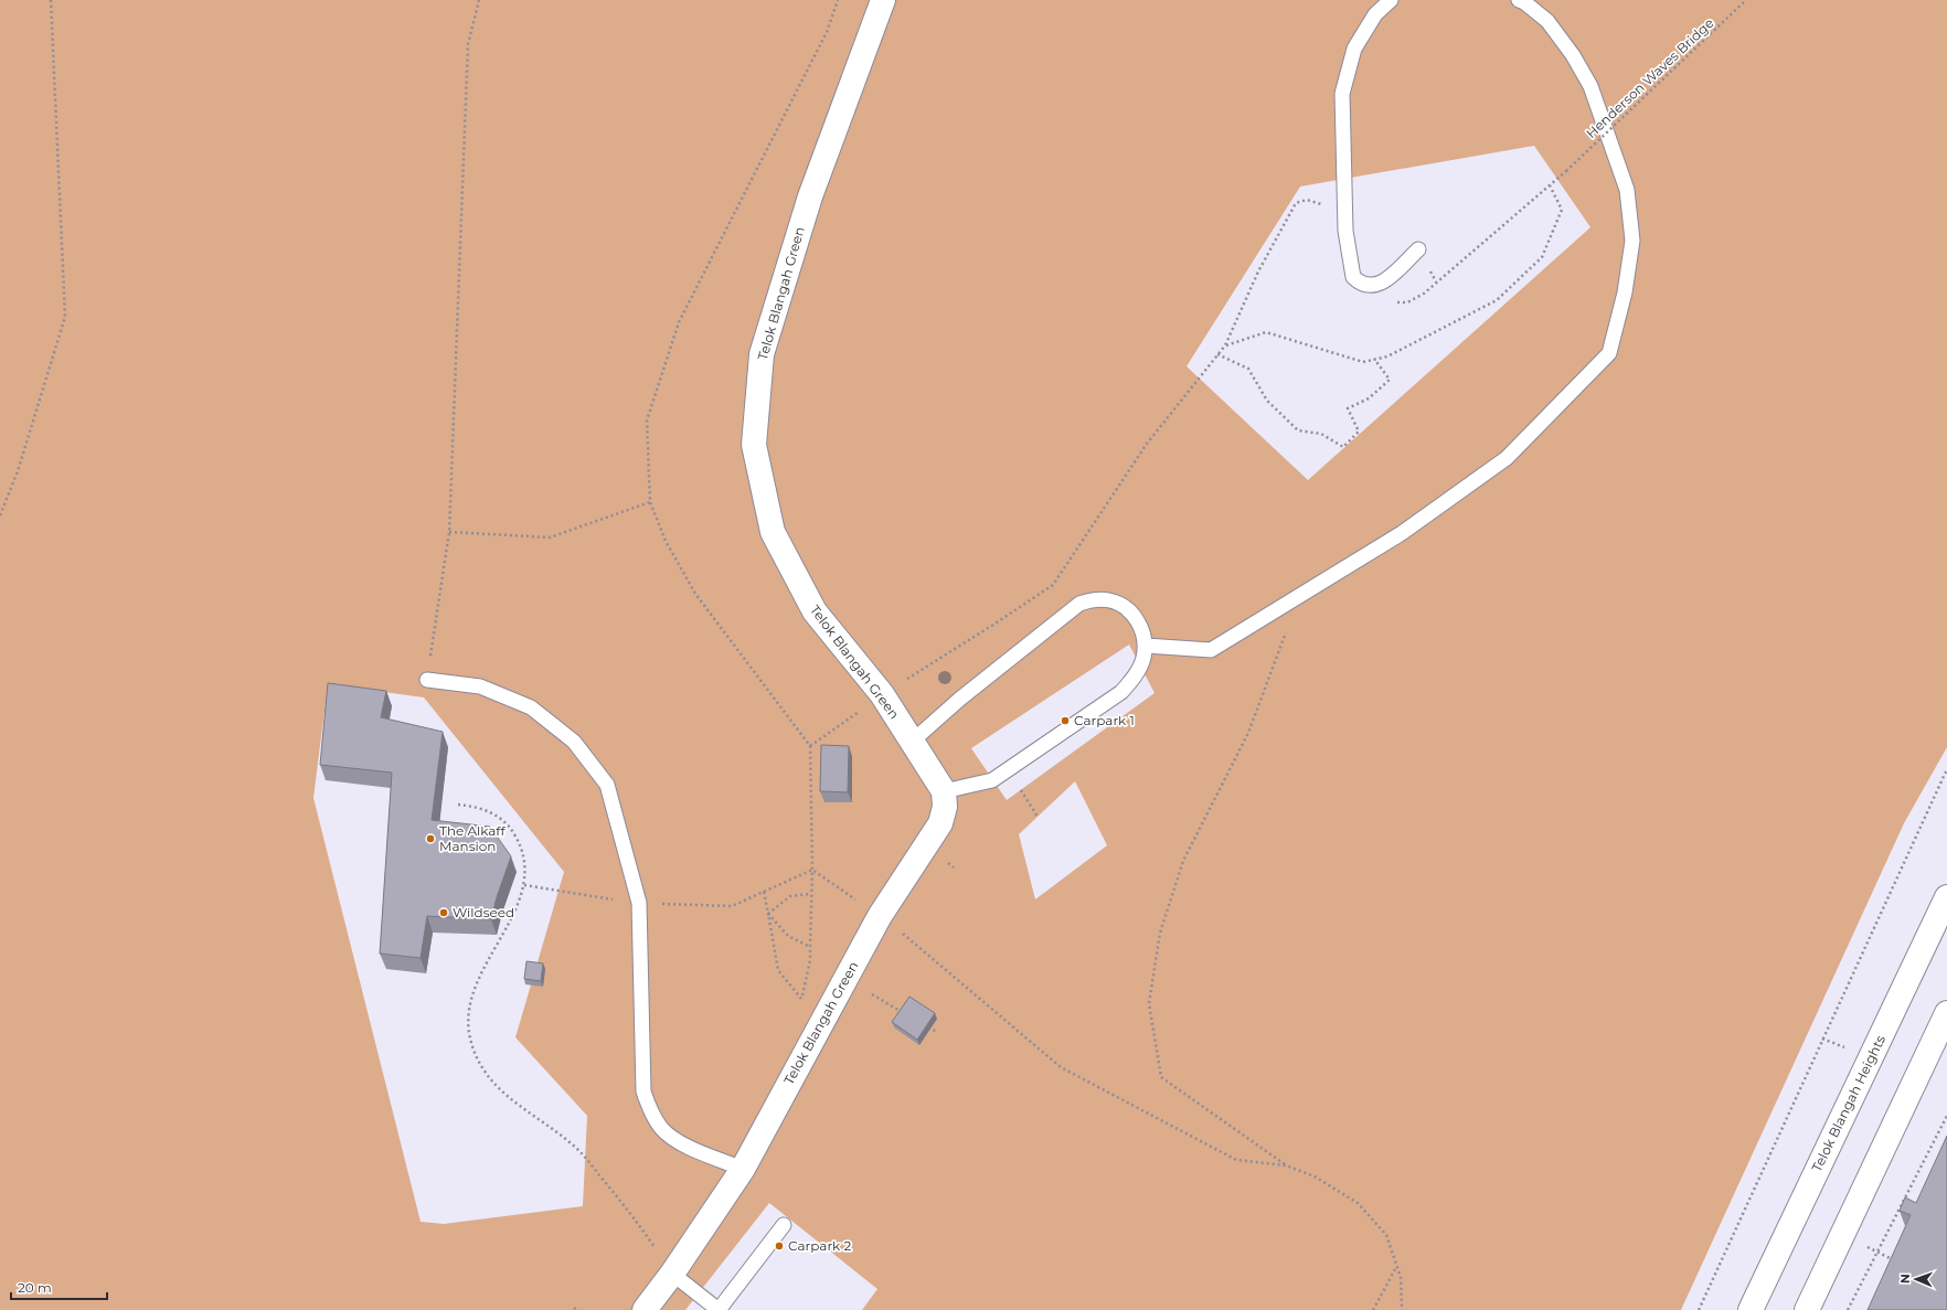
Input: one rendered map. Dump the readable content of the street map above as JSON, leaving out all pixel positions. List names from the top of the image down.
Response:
{
  "streets": {
    "street": ["Telok Blangah Green", "Telok Blangah Heights"],
    "path": ["Henderson Waves Bridge"]
  },
  "places": [
    "Carpark 1",
    "The Alkaff Mansion",
    "Wildseed",
    "Carpark 2"
  ],
  "scale_bar": "20 m",
  "north": "left"
}
